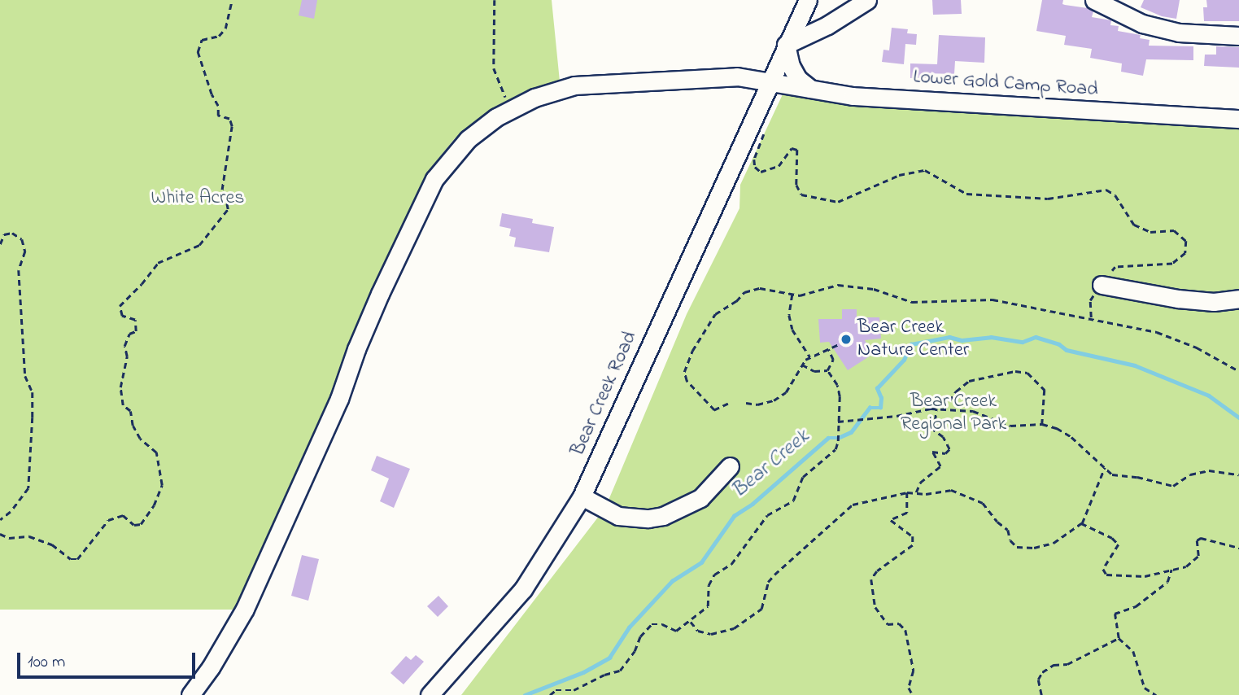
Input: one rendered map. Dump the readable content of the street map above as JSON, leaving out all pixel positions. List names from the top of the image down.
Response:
{
  "streets": {
    "street": ["Lower Gold Camp Road", "Bear Creek Road"]
  },
  "crossings": [
    ["Lower Gold Camp Road", "Bear Creek Road"]
  ],
  "water": ["Bear Creek"],
  "parks": ["White Acres", "Bear Creek Regional Park"],
  "places": ["Bear Creek Nature Center"],
  "scale_bar": "100 m"
}
